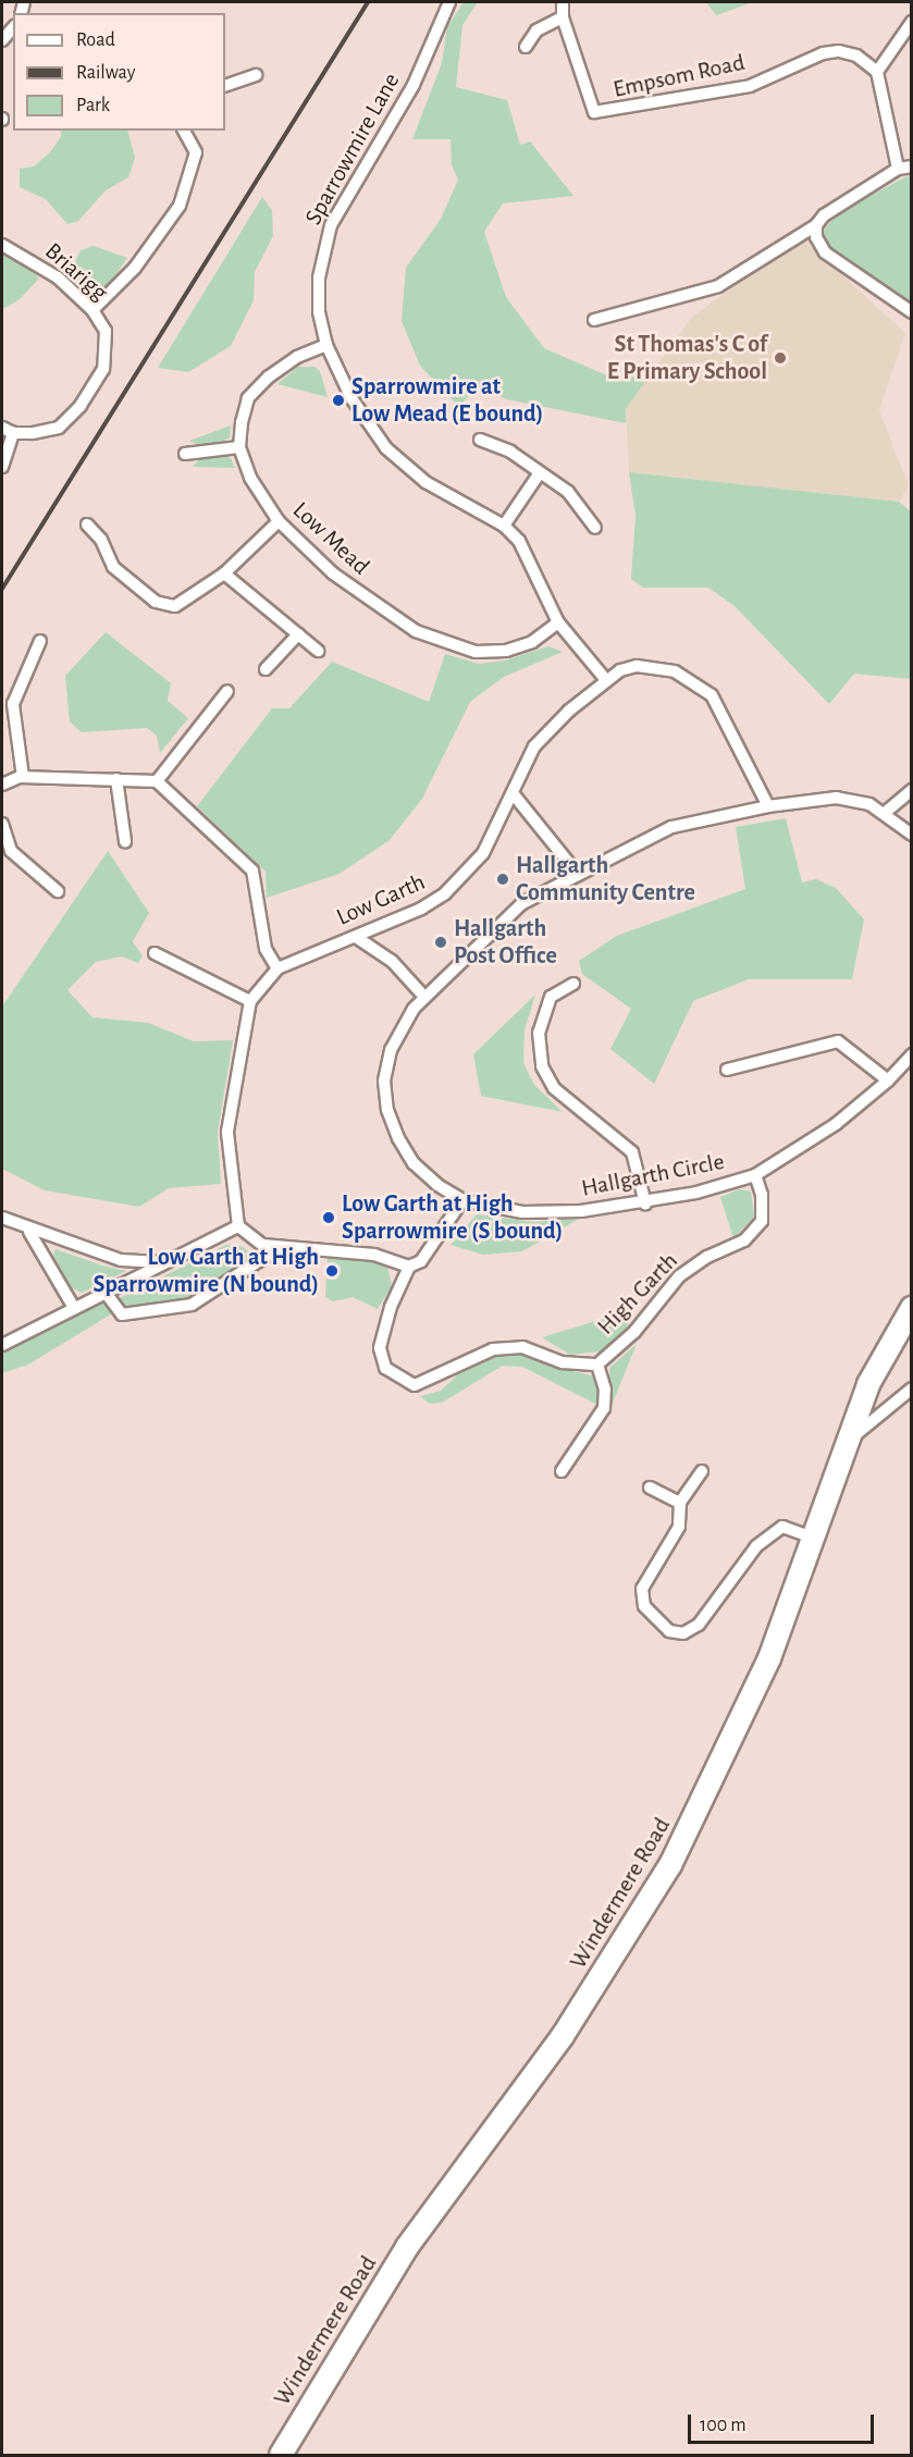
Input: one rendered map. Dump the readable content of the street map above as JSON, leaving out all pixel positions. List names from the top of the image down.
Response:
{
  "streets": {
    "highway": ["Windermere Road"],
    "street": [
      "Empsom Road",
      "Sparrowmire Lane",
      "Briarigg",
      "Low Mead",
      "Low Garth",
      "Hallgarth Circle",
      "High Garth"
    ]
  },
  "crossings": [
    ["Sparrowmire Lane", "Low Mead"],
    ["Sparrowmire Lane", "Low Garth"],
    ["Low Garth", "Hallgarth Circle"],
    ["Hallgarth Circle", "High Garth"]
  ],
  "places": [
    "St Thomas's C of E Primary School",
    "Sparrowmire at Low Mead (E bound)",
    "Hallgarth Community Centre",
    "Hallgarth Post Office",
    "Low Garth at High Sparrowmire (S bound)",
    "Low Garth at High Sparrowmire (N bound)"
  ],
  "legend": ["Road", "Railway", "Park"],
  "scale_bar": "100 m"
}
